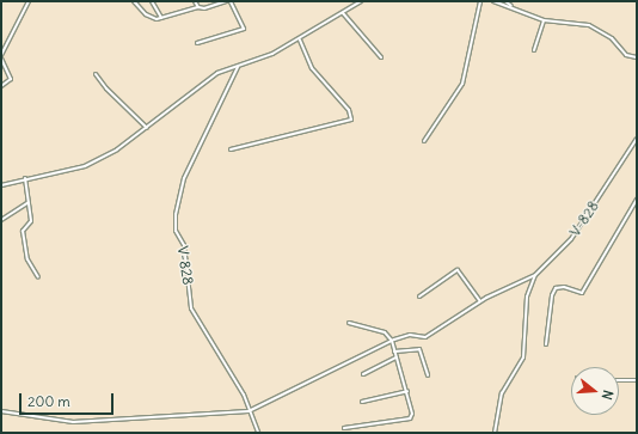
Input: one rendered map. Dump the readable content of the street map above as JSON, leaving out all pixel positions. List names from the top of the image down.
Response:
{
  "streets": {
    "street": ["V-828"]
  },
  "scale_bar": "200 m",
  "north": "right"
}
